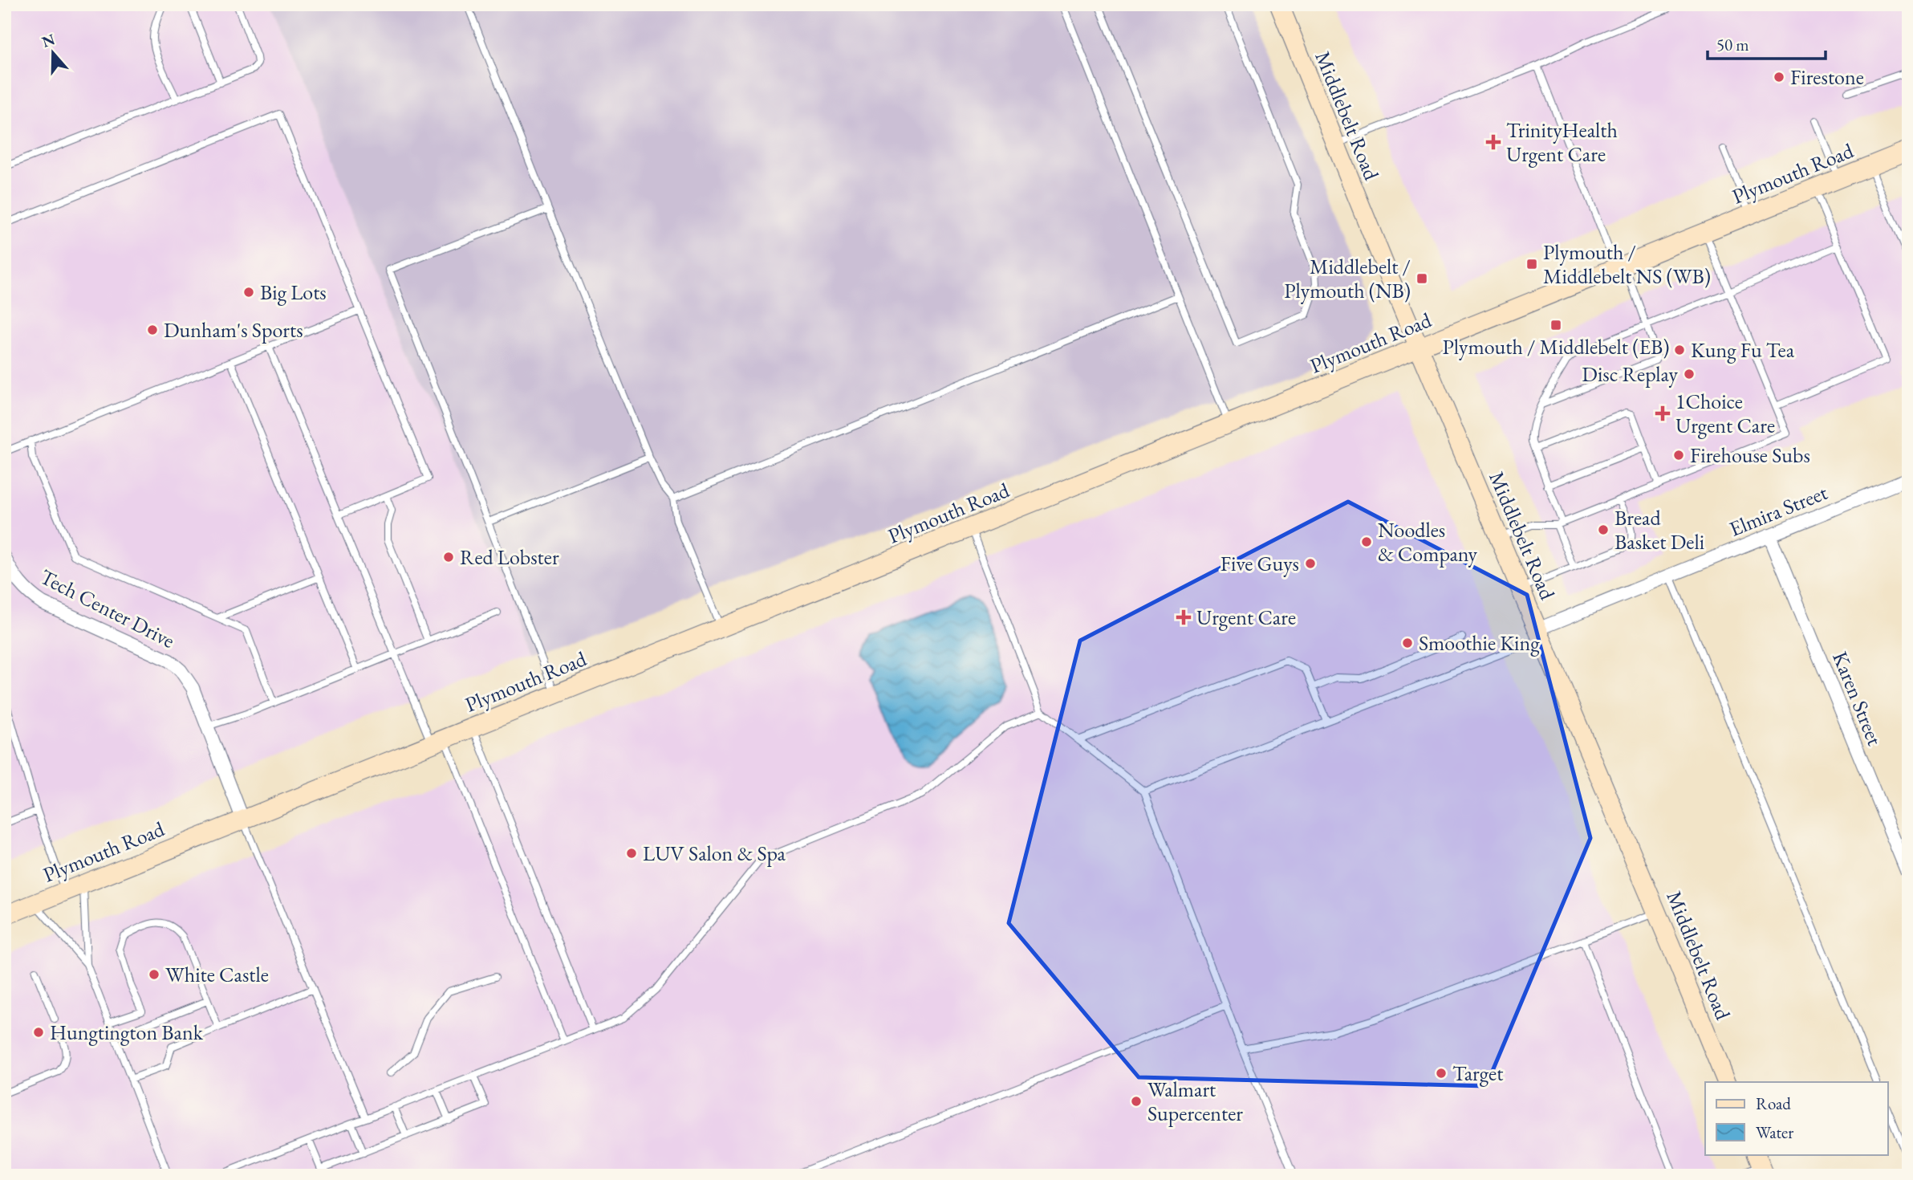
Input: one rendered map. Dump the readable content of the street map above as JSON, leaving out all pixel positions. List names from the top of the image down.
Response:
{
  "streets": {
    "main road": ["Middlebelt Road", "Plymouth Road"],
    "street": ["Elmira Street", "Tech Center Drive", "Karen Street"]
  },
  "crossings": [
    ["Middlebelt Road", "Plymouth Road"],
    ["Middlebelt Road", "Elmira Street"],
    ["Plymouth Road", "Tech Center Drive"],
    ["Elmira Street", "Karen Street"]
  ],
  "places": {
    "other": [
      "Firestone",
      "Big Lots",
      "Dunham's Sports",
      "Kung Fu Tea",
      "Disc Replay",
      "Firehouse Subs",
      "Bread Basket Deli",
      "Noodles & Company",
      "Red Lobster",
      "Five Guys",
      "Smoothie King",
      "LUV Salon & Spa",
      "White Castle",
      "Hungtington Bank",
      "Target",
      "Walmart Supercenter"
    ],
    "health": ["TrinityHealth Urgent Care", "1Choice Urgent Care", "Urgent Care"],
    "transit": ["Plymouth / Middlebelt NS (WB)", "Middlebelt / Plymouth (NB)", "Plymouth / Middlebelt (EB)"]
  },
  "legend": ["Road", "Water"],
  "scale_bar": "50 m",
  "north": "top"
}
